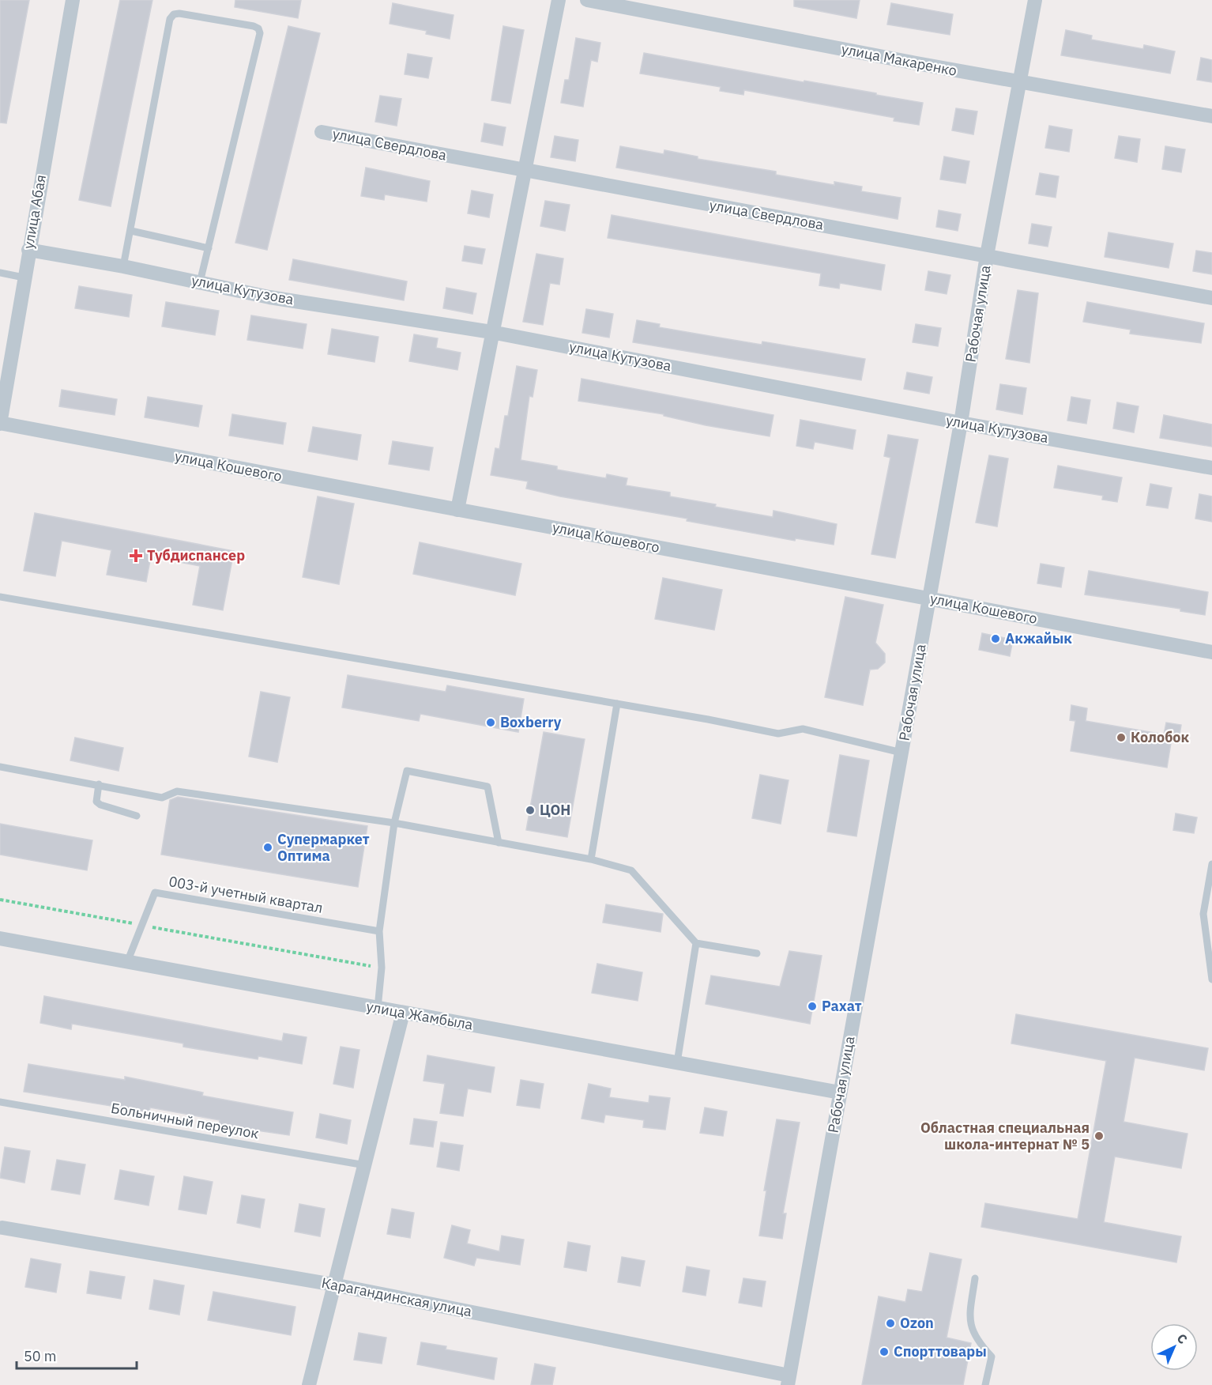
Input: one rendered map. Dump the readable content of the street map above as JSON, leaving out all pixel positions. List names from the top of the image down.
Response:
{
  "streets": {
    "street": [
      "улица Макаренко",
      "улица Свердлова",
      "улица Абая",
      "улица Кутузова",
      "Рабочая улица",
      "улица Кошевого",
      "улица Жамбыла",
      "Карагандинская улица"
    ],
    "lane": ["003-й учетный квартал", "Больничный переулок"]
  },
  "crossings": [
    ["улица Макаренко", "Рабочая улица"],
    ["улица Свердлова", "Рабочая улица"],
    ["улица Абая", "улица Кутузова"],
    ["улица Абая", "улица Кошевого"],
    ["улица Кутузова", "Рабочая улица"],
    ["Рабочая улица", "улица Кошевого"],
    ["Рабочая улица", "улица Жамбыла"],
    ["Рабочая улица", "Карагандинская улица"],
    ["003-й учетный квартал", "улица Жамбыла"]
  ],
  "places": {
    "health": ["Тубдиспансер"],
    "other": [
      "Акжайык",
      "Boxberry",
      "Колобок",
      "ЦОН",
      "Супермаркет Оптима",
      "Рахат",
      "Областная специальная школа-интернат № 5",
      "Ozon",
      "Спорттовары"
    ]
  },
  "scale_bar": "50 m",
  "north": "top right"
}
